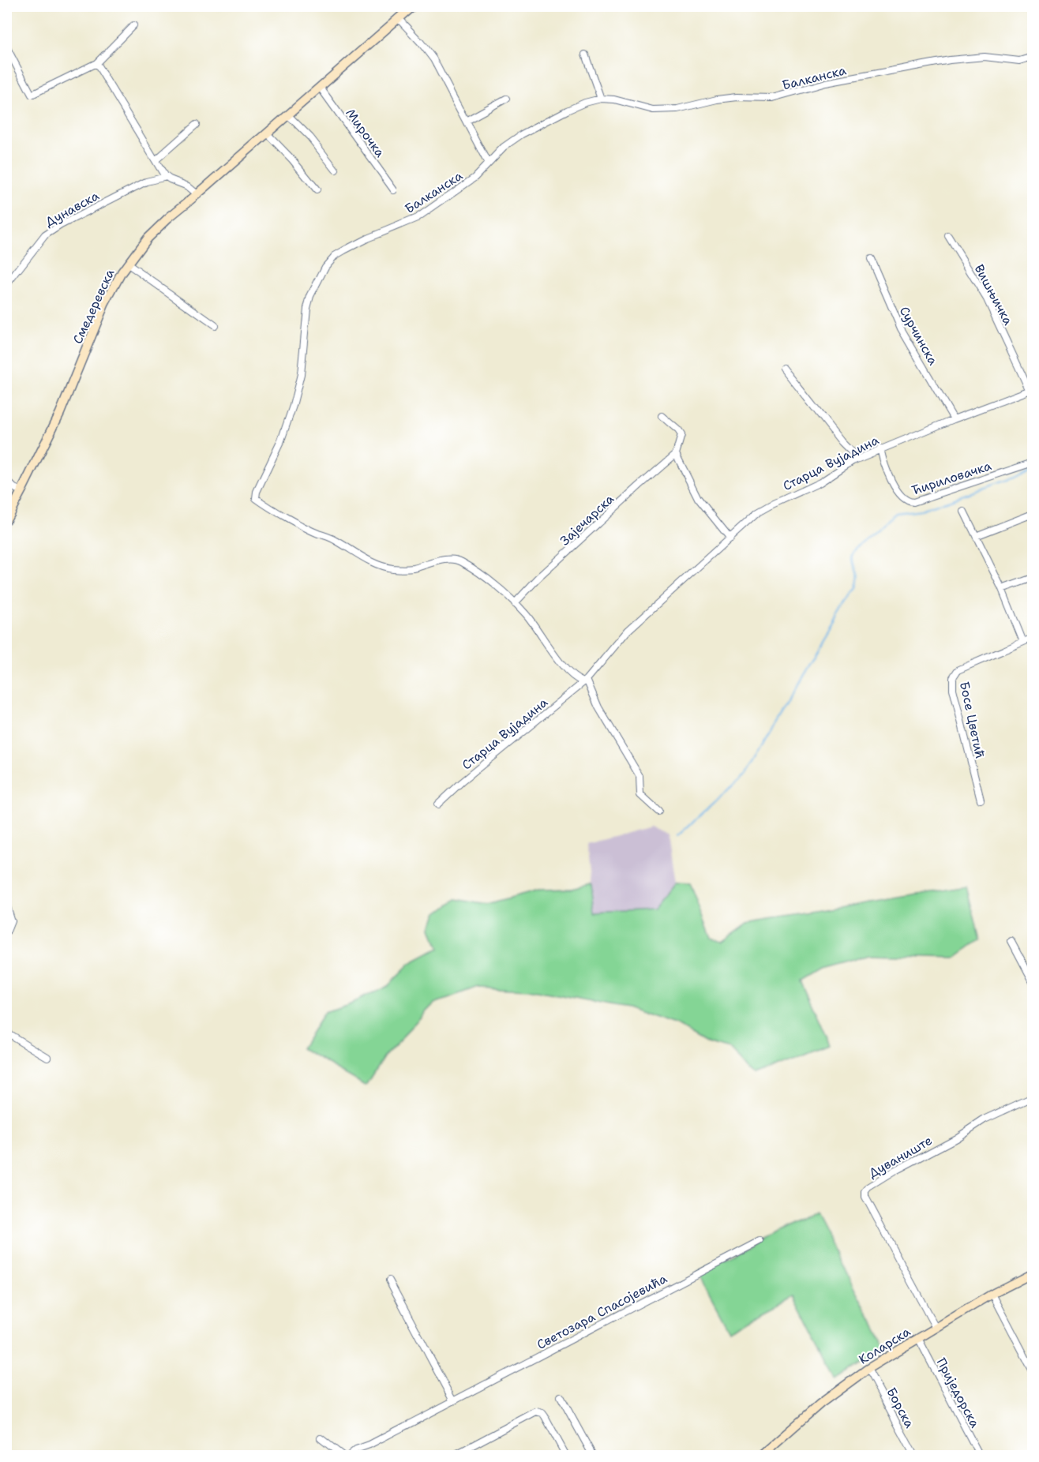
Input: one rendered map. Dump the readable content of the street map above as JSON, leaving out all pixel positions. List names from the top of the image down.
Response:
{
  "streets": {
    "main road": ["Смедеревска", "Коларска"],
    "street": [
      "Балканска",
      "Мирочка",
      "Дунавска",
      "Вишњичка",
      "Сурчинска",
      "Старца Вујадина",
      "Ћириловачка",
      "Зајечарска",
      "Босе Цветић",
      "Дуваниште",
      "Светозара Спасојевића",
      "Приједорска",
      "Борска"
    ]
  },
  "crossings": [
    ["Балканска", "Зајечарска"],
    ["Мирочка", "Смедеревска"],
    ["Вишњичка", "Старца Вујадина"],
    ["Сурчинска", "Старца Вујадина"],
    ["Старца Вујадина", "Ћириловачка"],
    ["Дуваниште", "Коларска"],
    ["Коларска", "Приједорска"],
    ["Коларска", "Борска"]
  ]
}
